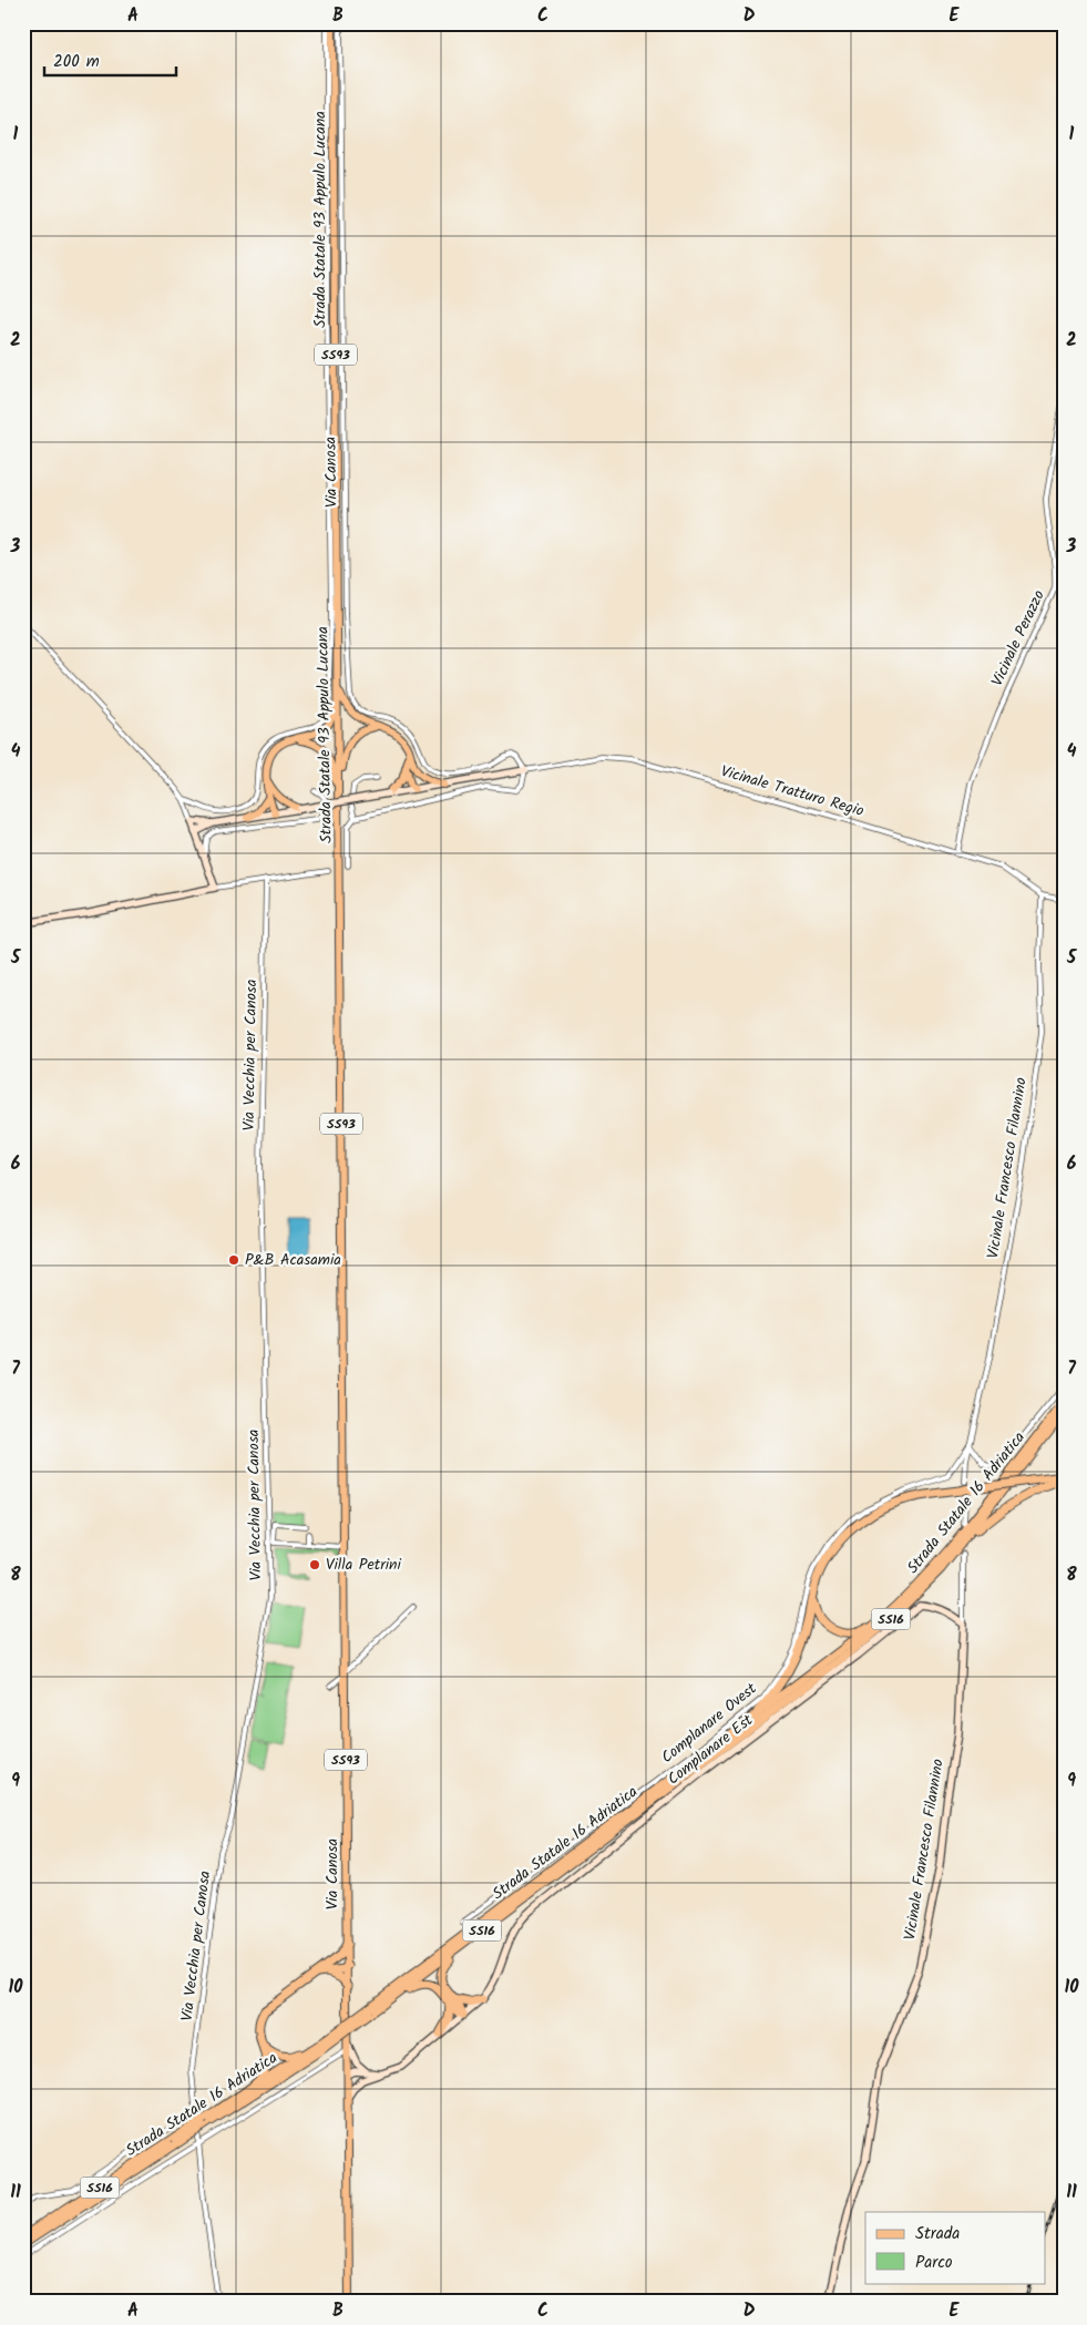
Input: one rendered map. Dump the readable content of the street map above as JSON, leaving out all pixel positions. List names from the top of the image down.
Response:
{
  "streets": {
    "highway": ["Strada Statale 16 Adriatica", "SS16"],
    "main road": ["Strada Statale 93 Appulo Lucana", "SS93", "Via Canosa"],
    "street": [
      "Vicinale Perazzo",
      "Vicinale Tratturo Regio",
      "Via Vecchia per Canosa",
      "Vicinale Francesco Filannino",
      "Complanare Ovest",
      "Complanare Est"
    ]
  },
  "crossings": [
    ["Strada Statale 93 Appulo Lucana", "Via Canosa"],
    ["Via Canosa", "Vicinale Tratturo Regio"],
    ["Via Canosa", "SS16"],
    ["Via Canosa", "Complanare Est"],
    ["Vicinale Perazzo", "Vicinale Tratturo Regio"],
    ["Vicinale Tratturo Regio", "Vicinale Francesco Filannino"],
    ["Vicinale Francesco Filannino", "SS16"],
    ["Vicinale Francesco Filannino", "Complanare Ovest"],
    ["Vicinale Francesco Filannino", "Complanare Est"],
    ["Strada Statale 16 Adriatica", "SS16"],
    ["SS16", "Complanare Est"]
  ],
  "places": ["P&B Acasamia", "Villa Petrini"],
  "legend": ["Strada", "Parco"],
  "scale_bar": "200 m",
  "grid": {
    "columns": [
      "A",
      "B",
      "C",
      "D",
      "E"
    ],
    "rows": [
      "1",
      "2",
      "3",
      "4",
      "5",
      "6",
      "7",
      "8",
      "9",
      "10",
      "11"
    ]
  }
}
